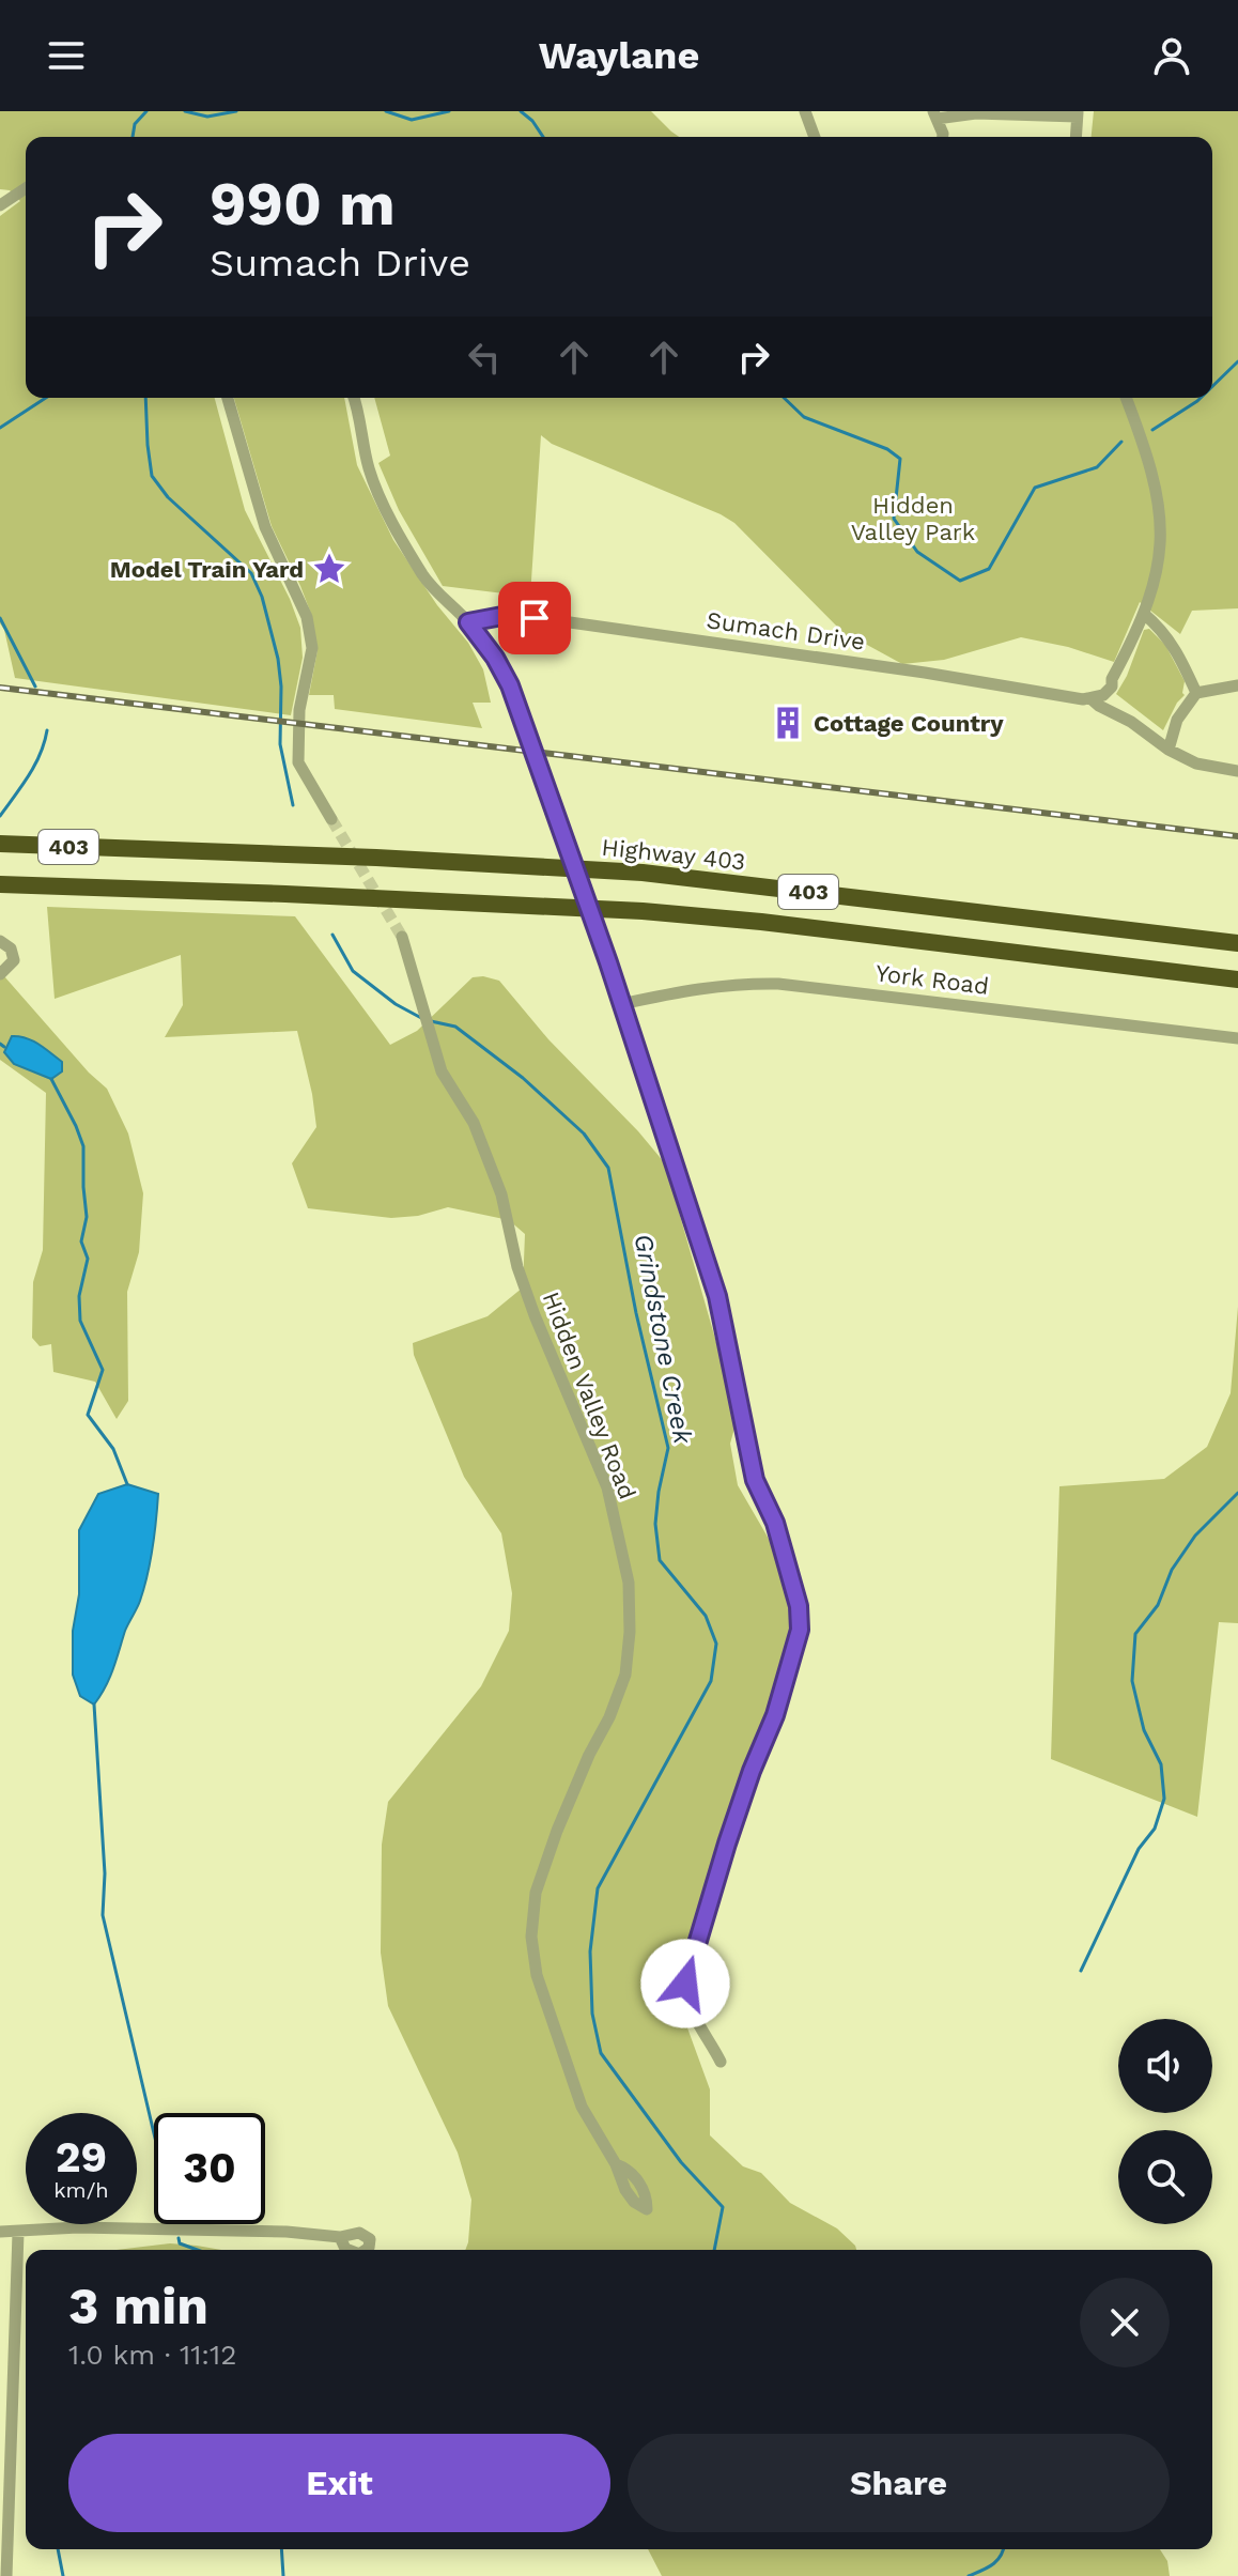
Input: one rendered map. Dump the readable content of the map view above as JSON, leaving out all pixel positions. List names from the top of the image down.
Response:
{
  "streets": {
    "highway": ["403", "Highway 403"],
    "street": ["Sumach Drive", "York Road", "Hidden Valley Road"]
  },
  "water": ["Grindstone Creek"],
  "parks": ["Hidden Valley Park"],
  "places": {
    "place": ["Model Train Yard"],
    "building": ["Cottage Country"]
  },
  "page": {
    "header": "Waylane",
    "turn": ["990 m", "Sumach Drive"],
    "speed": "29 km/h",
    "limit": "30",
    "heading": ["3 min", "1.0 km · 11:12"],
    "buttons": ["Exit", "Share"]
  }
}
